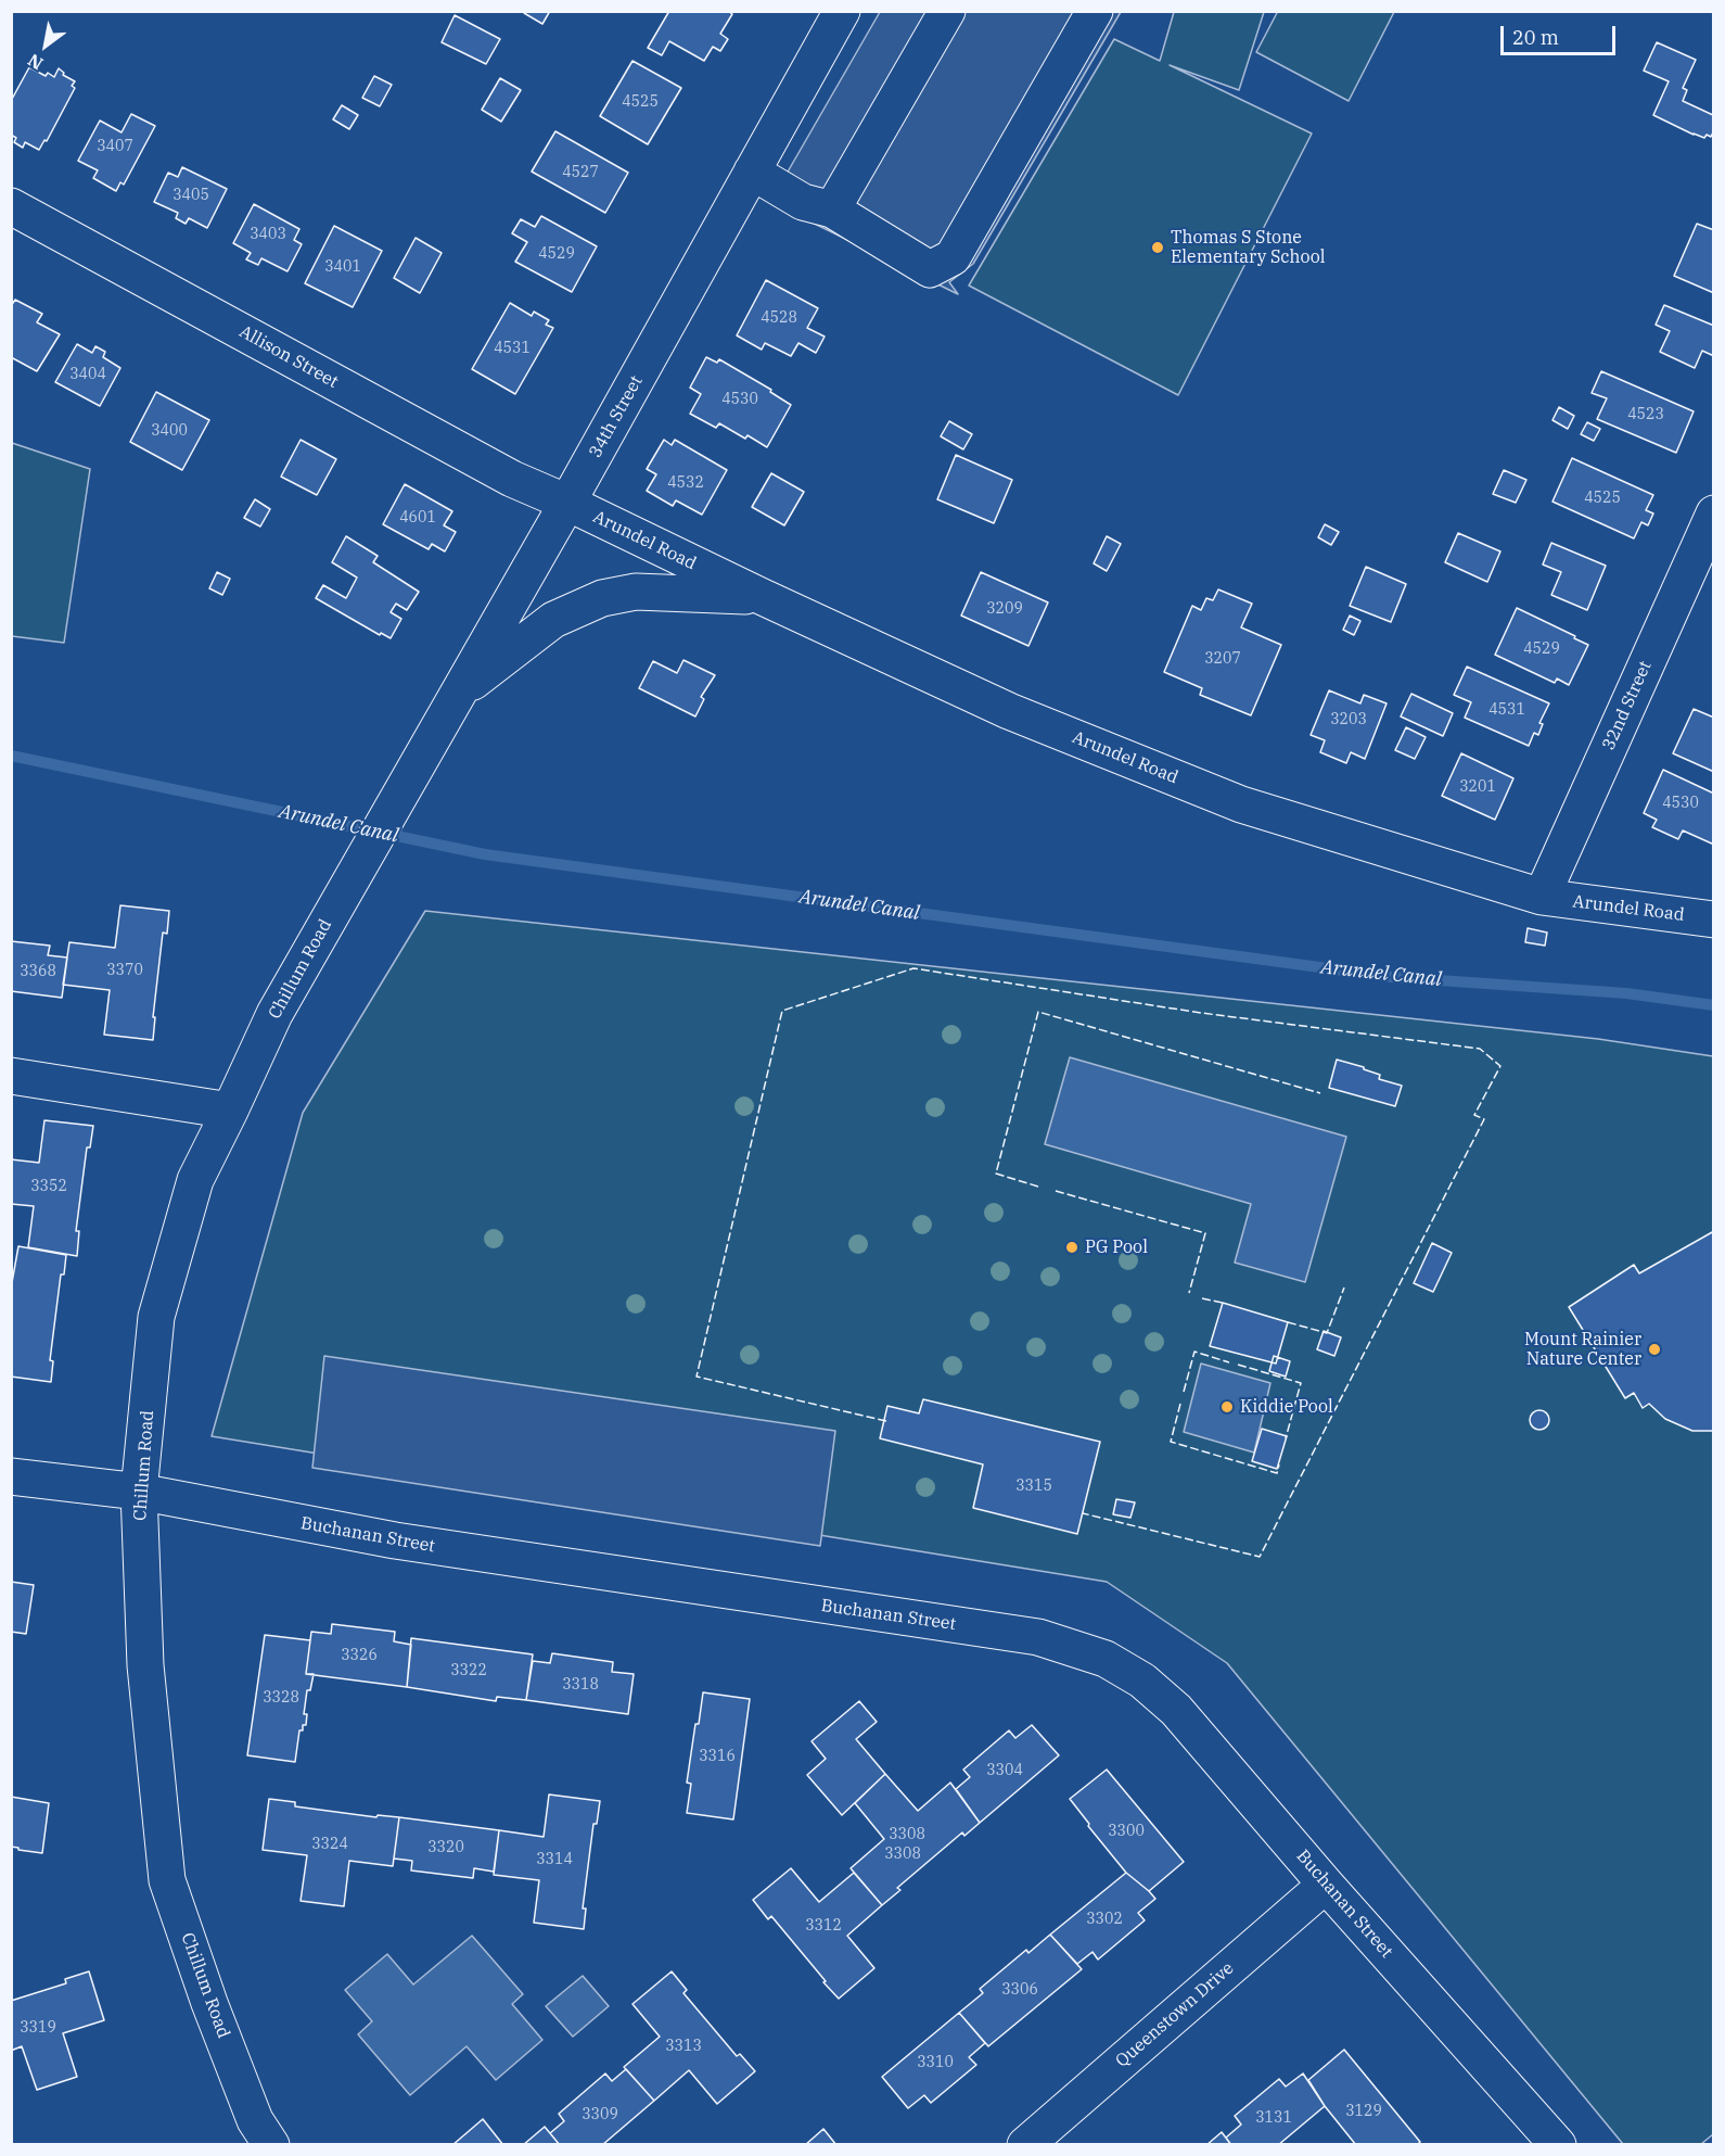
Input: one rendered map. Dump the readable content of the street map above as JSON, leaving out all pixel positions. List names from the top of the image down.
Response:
{
  "streets": {
    "street": [
      "Allison Street",
      "34th Street",
      "Arundel Road",
      "32nd Street",
      "Chillum Road",
      "Buchanan Street",
      "Queenstown Drive"
    ]
  },
  "crossings": [
    ["Allison Street", "34th Street"],
    ["Allison Street", "Arundel Road"],
    ["34th Street", "Arundel Road"],
    ["34th Street", "Chillum Road"],
    ["Arundel Road", "32nd Street"],
    ["Chillum Road", "Buchanan Street"],
    ["Buchanan Street", "Queenstown Drive"]
  ],
  "water": ["Arundel Canal"],
  "places": [
    "Thomas S Stone Elementary School",
    "PG Pool",
    "Mount Rainier Nature Center",
    "Kiddie Pool"
  ],
  "house_numbers": [
    "4525",
    "3407",
    "4527",
    "3405",
    "3403",
    "4529",
    "3401",
    "4528",
    "4531",
    "3404",
    "4530",
    "4523",
    "3400",
    "4532",
    "4525",
    "4601",
    "3209",
    "4529",
    "3207",
    "4531",
    "3203",
    "3201",
    "4530",
    "3370",
    "3368",
    "3352",
    "3315",
    "3326",
    "3322",
    "3318",
    "3328",
    "3316",
    "3304",
    "3300",
    "3308",
    "3324",
    "3320",
    "3308",
    "3314",
    "3302",
    "3312",
    "3306",
    "3319",
    "3313",
    "3310",
    "3129",
    "3309",
    "3131"
  ],
  "scale_bar": "20 m",
  "north": "bottom left"
}
